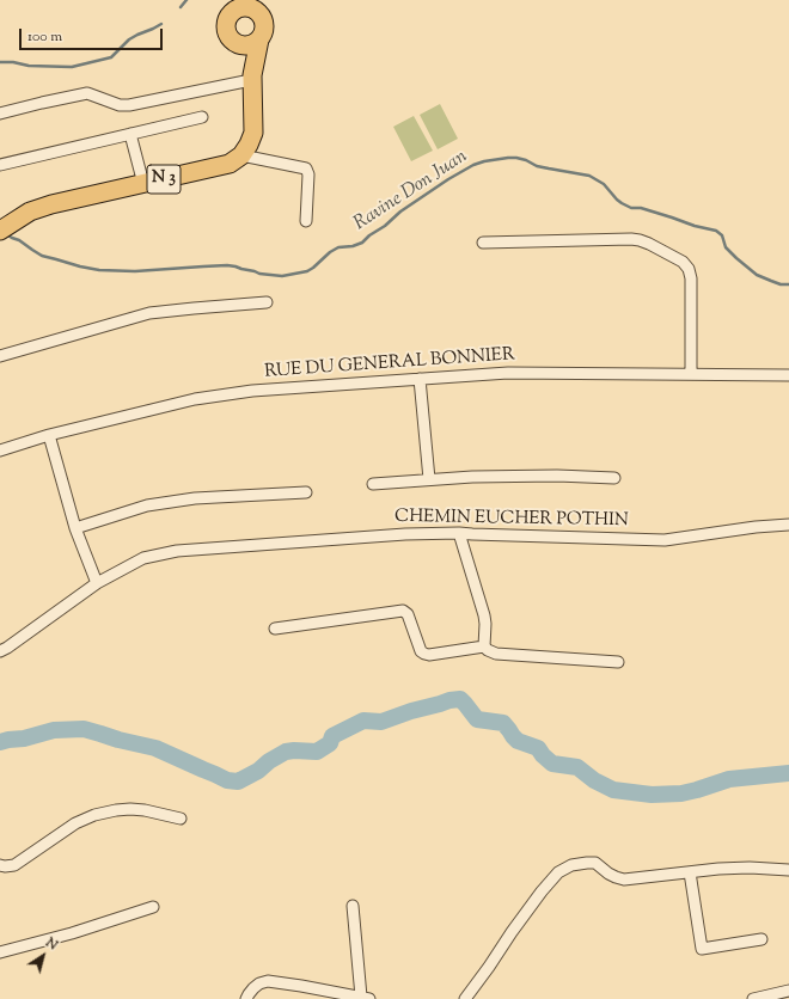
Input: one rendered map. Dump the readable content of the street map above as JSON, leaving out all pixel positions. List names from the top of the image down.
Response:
{
  "streets": {
    "main road": ["N 3"],
    "street": ["RUE DU GENERAL BONNIER", "CHEMIN EUCHER POTHIN"]
  },
  "water": ["Ravine Don Juan"],
  "scale_bar": "100 m",
  "north": "top right"
}
